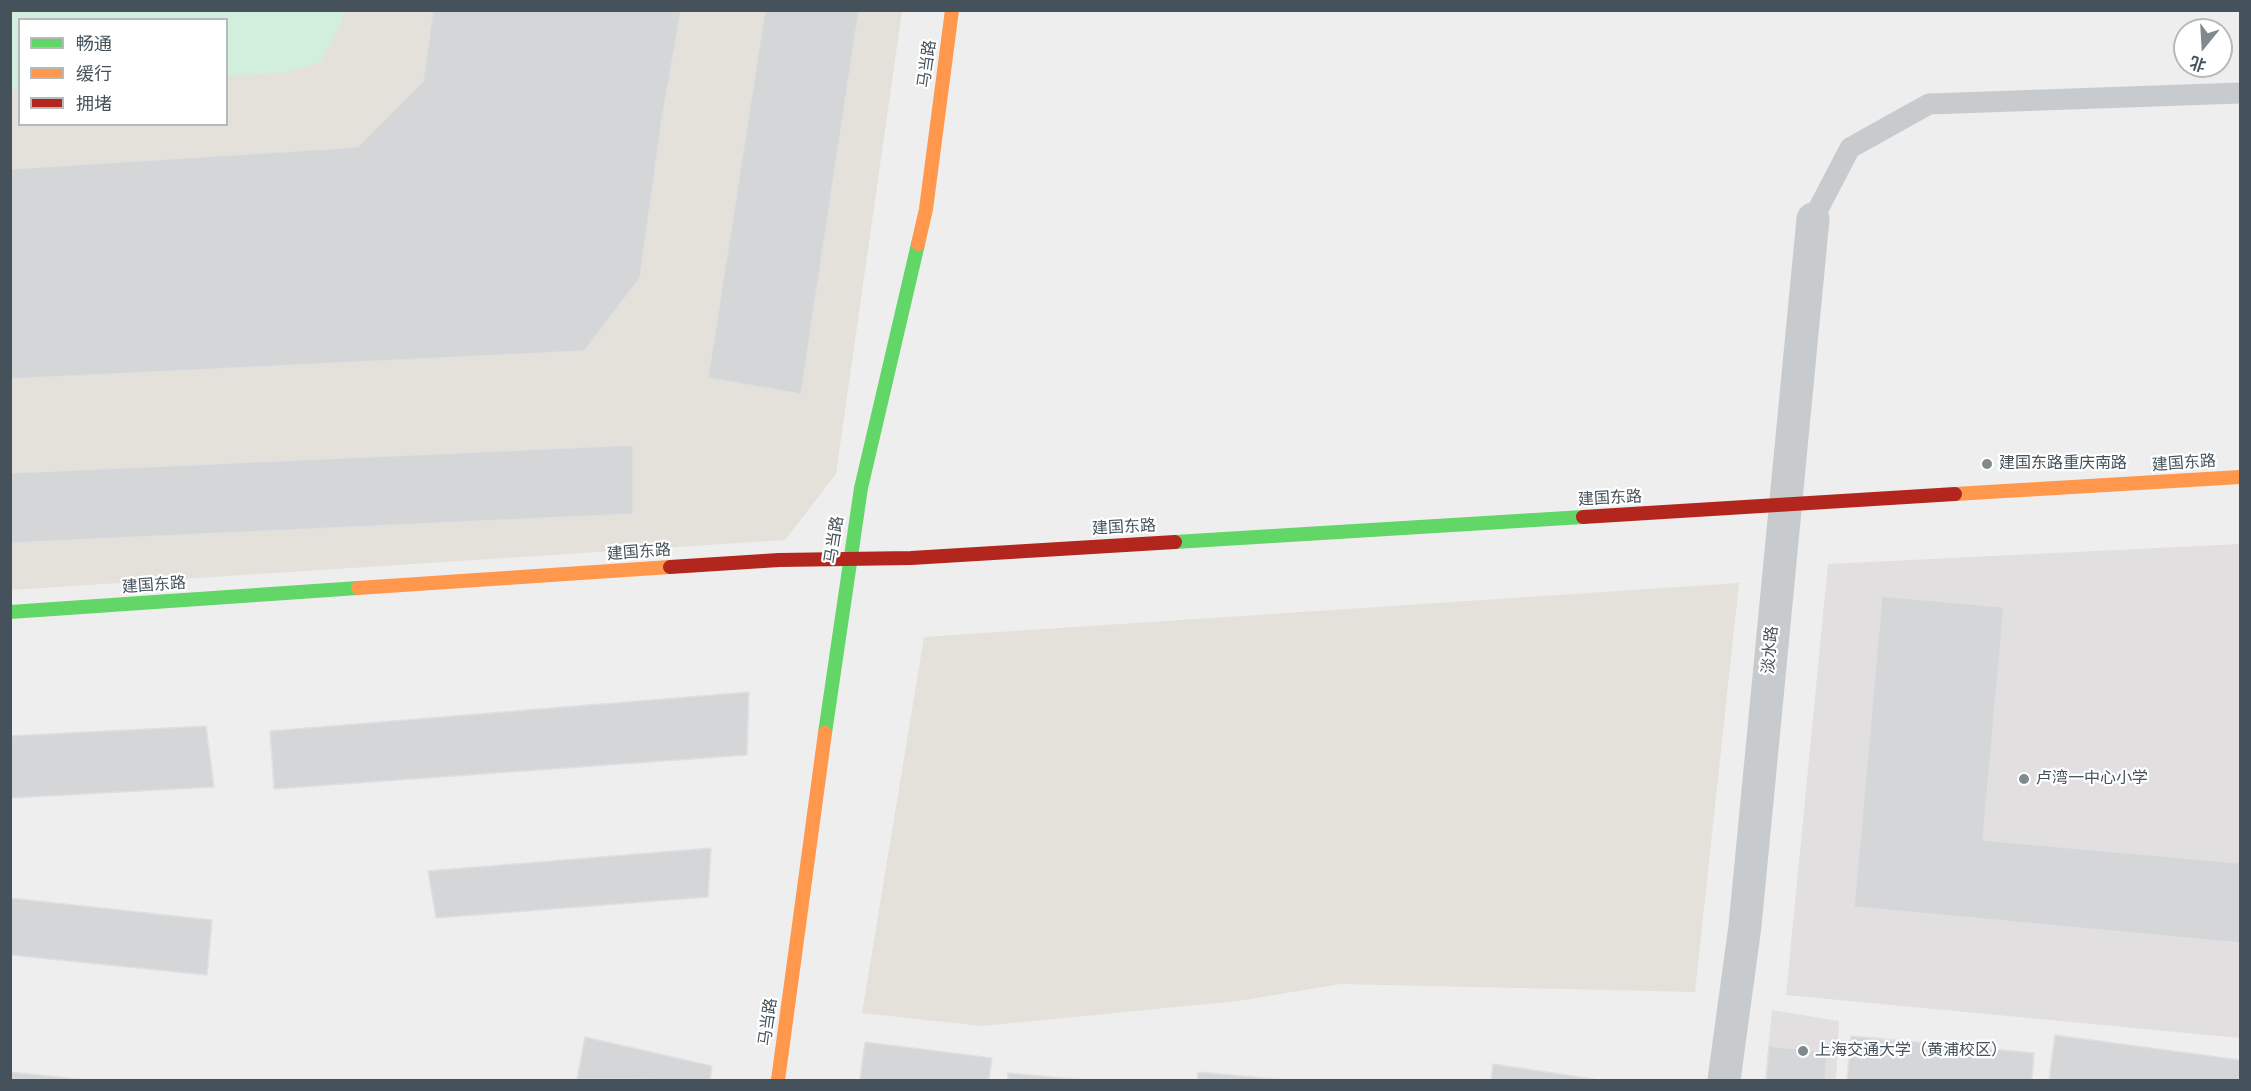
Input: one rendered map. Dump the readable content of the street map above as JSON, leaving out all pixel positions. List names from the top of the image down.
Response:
{
  "streets": {
    "street": ["马当路", "建国东路", "淡水路"]
  },
  "crossings": [
    ["马当路", "建国东路"],
    ["建国东路", "淡水路"]
  ],
  "places": ["建国东路重庆南路", "卢湾一中心小学", "上海交通大学（黄浦校区）"],
  "legend": ["畅通", "缓行", "拥堵"],
  "north": "bottom"
}
